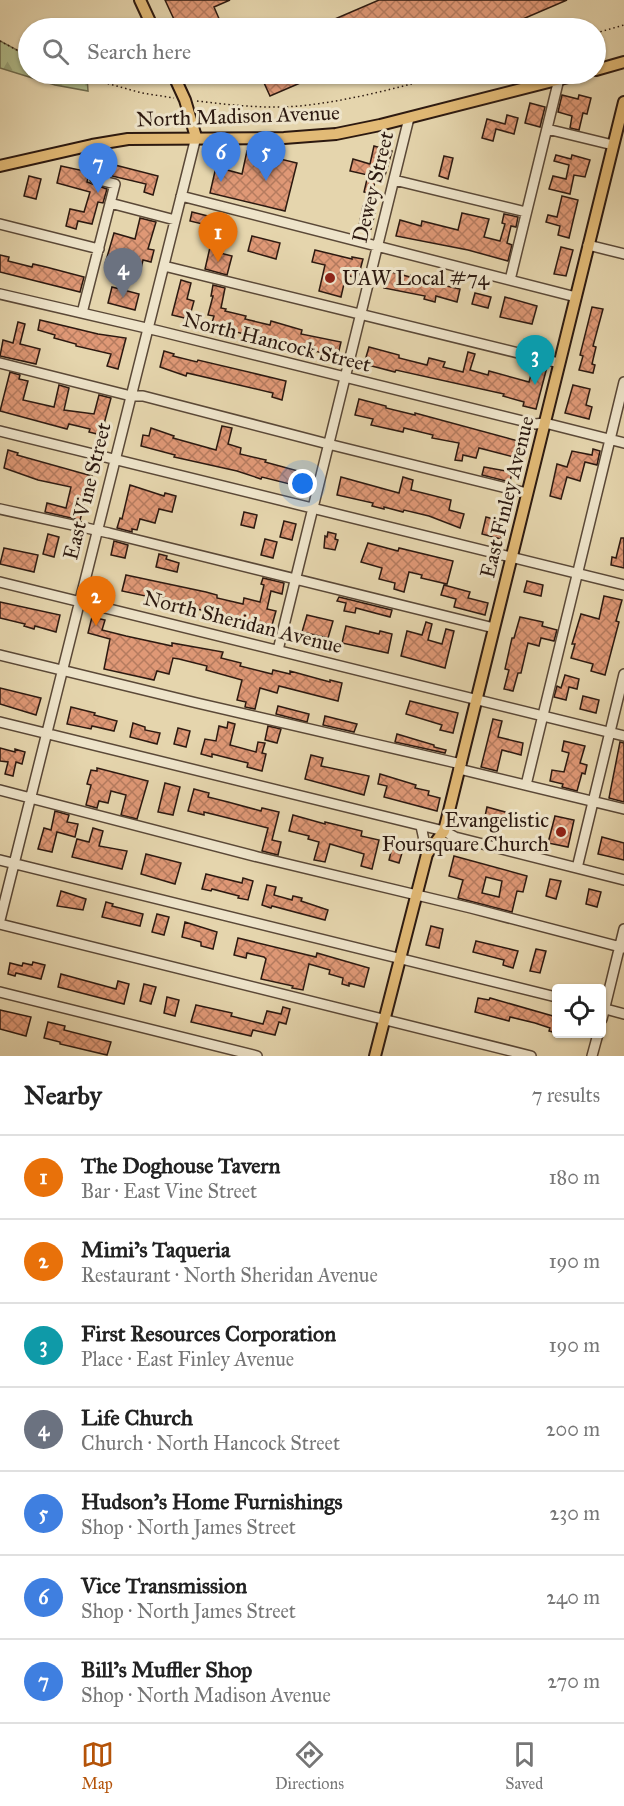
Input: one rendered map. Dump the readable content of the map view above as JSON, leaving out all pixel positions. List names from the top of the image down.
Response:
{
  "streets": {
    "main road": ["North Madison Avenue", "East Finley Avenue"],
    "street": [
      "Dewey Street",
      "North Hancock Street",
      "East Vine Street",
      "North Sheridan Avenue"
    ]
  },
  "crossings": [
    ["North Madison Avenue", "Dewey Street"],
    ["North Madison Avenue", "East Vine Street"],
    ["Dewey Street", "North Hancock Street"],
    ["Dewey Street", "North Sheridan Avenue"],
    ["North Hancock Street", "East Vine Street"],
    ["North Hancock Street", "East Finley Avenue"],
    ["East Vine Street", "North Sheridan Avenue"],
    ["East Finley Avenue", "North Sheridan Avenue"]
  ],
  "places": ["UAW Local #74", "Evangelistic Foursquare Church"],
  "page": {
    "search": "Search here",
    "pins": [
      "5",
      "6",
      "7",
      "1",
      "4",
      "3",
      "2"
    ],
    "heading": ["Nearby", "7 results"],
    "list": [
      {
        "mark": "1",
        "name": "The Doghouse Tavern",
        "note": "Bar · East Vine Street",
        "value": "180 m"
      },
      {
        "mark": "2",
        "name": "Mimi's Taqueria",
        "note": "Restaurant · North Sheridan Avenue",
        "value": "190 m"
      },
      {
        "mark": "3",
        "name": "First Resources Corporation",
        "note": "Place · East Finley Avenue",
        "value": "190 m"
      },
      {
        "mark": "4",
        "name": "Life Church",
        "note": "Church · North Hancock Street",
        "value": "200 m"
      },
      {
        "mark": "5",
        "name": "Hudson's Home Furnishings",
        "note": "Shop · North James Street",
        "value": "230 m"
      },
      {
        "mark": "6",
        "name": "Vice Transmission",
        "note": "Shop · North James Street",
        "value": "240 m"
      },
      {
        "mark": "7",
        "name": "Bill's Muffler Shop",
        "note": "Shop · North Madison Avenue",
        "value": "270 m"
      }
    ],
    "nav": ["Map", "Directions", "Saved"]
  }
}
